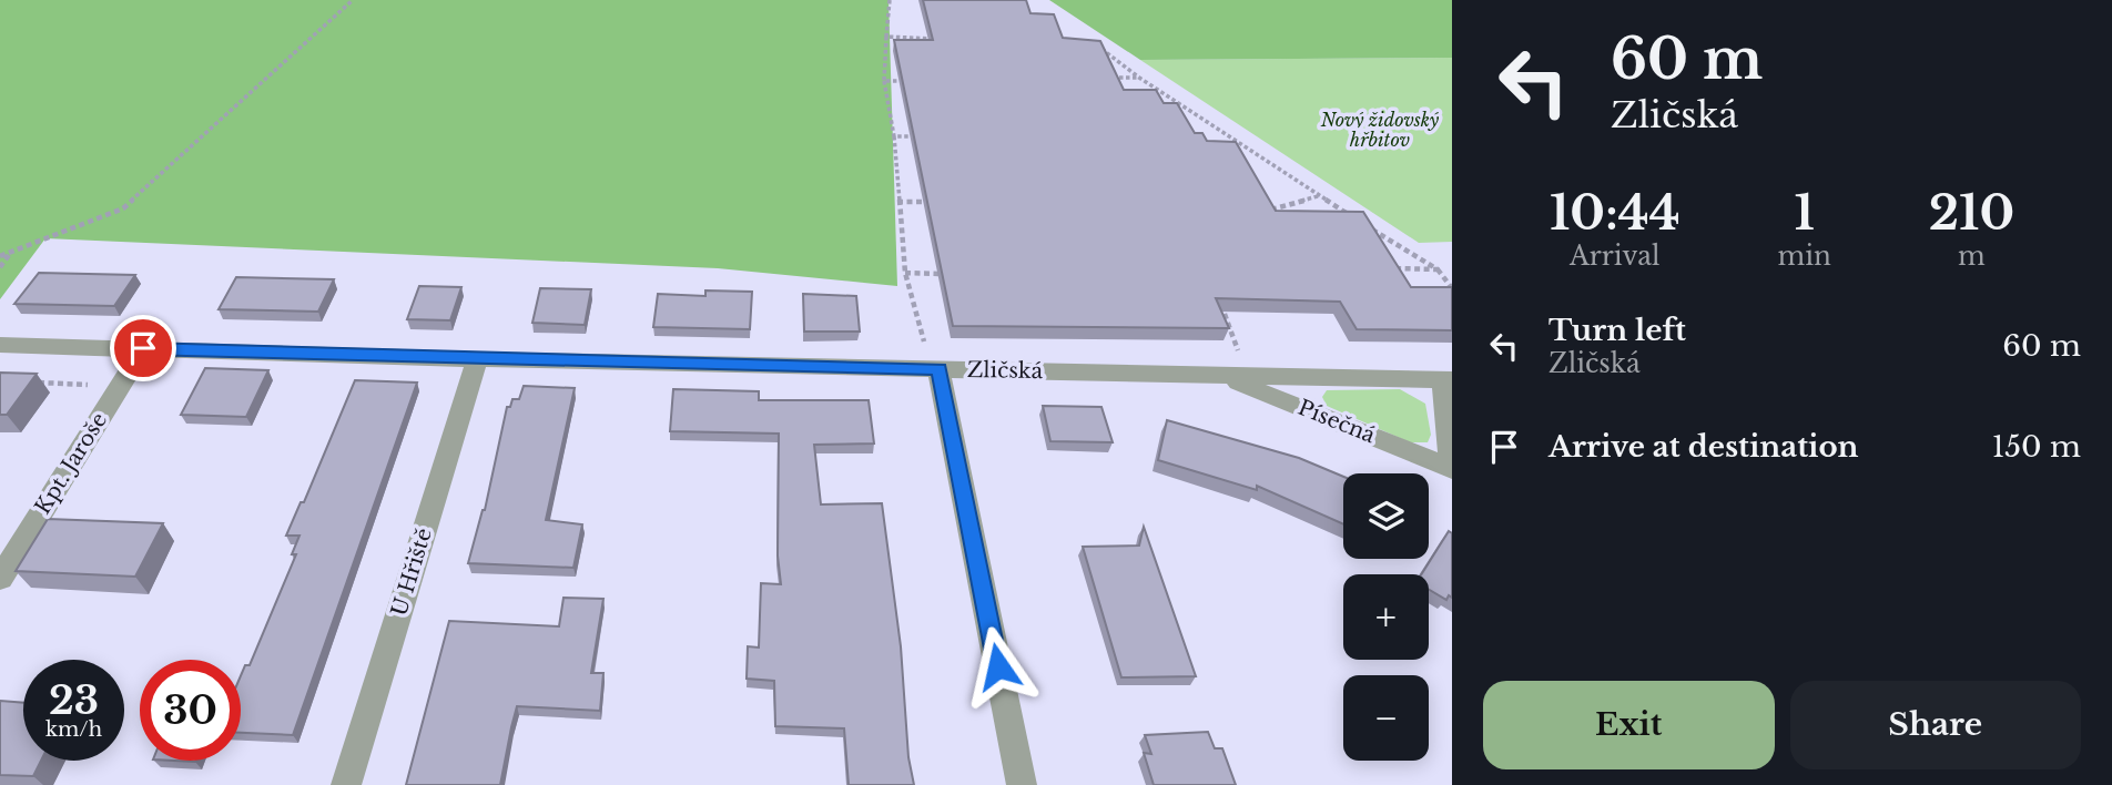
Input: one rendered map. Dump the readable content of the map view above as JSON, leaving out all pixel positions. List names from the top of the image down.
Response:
{
  "streets": {
    "street": [
      "Zličská",
      "Písečná",
      "Kpt. Jaroše",
      "U Hřiště"
    ]
  },
  "crossings": [
    ["Zličská", "Písečná"],
    ["Zličská", "Kpt. Jaroše"],
    ["Zličská", "U Hřiště"]
  ],
  "parks": ["Nový židovský hřbitov"],
  "page": {
    "turn": ["60 m", "Zličská"],
    "eta": [
      "10:44",
      "Arrival",
      "1",
      "min",
      "210",
      "m"
    ],
    "list": [
      {
        "name": "Turn left",
        "note": "Zličská",
        "value": "60 m"
      },
      {
        "name": "Arrive at destination",
        "value": "150 m"
      }
    ],
    "map_buttons": ["+", "−"],
    "speed": "23 km/h",
    "limit": "30",
    "buttons": ["Exit", "Share"]
  }
}
